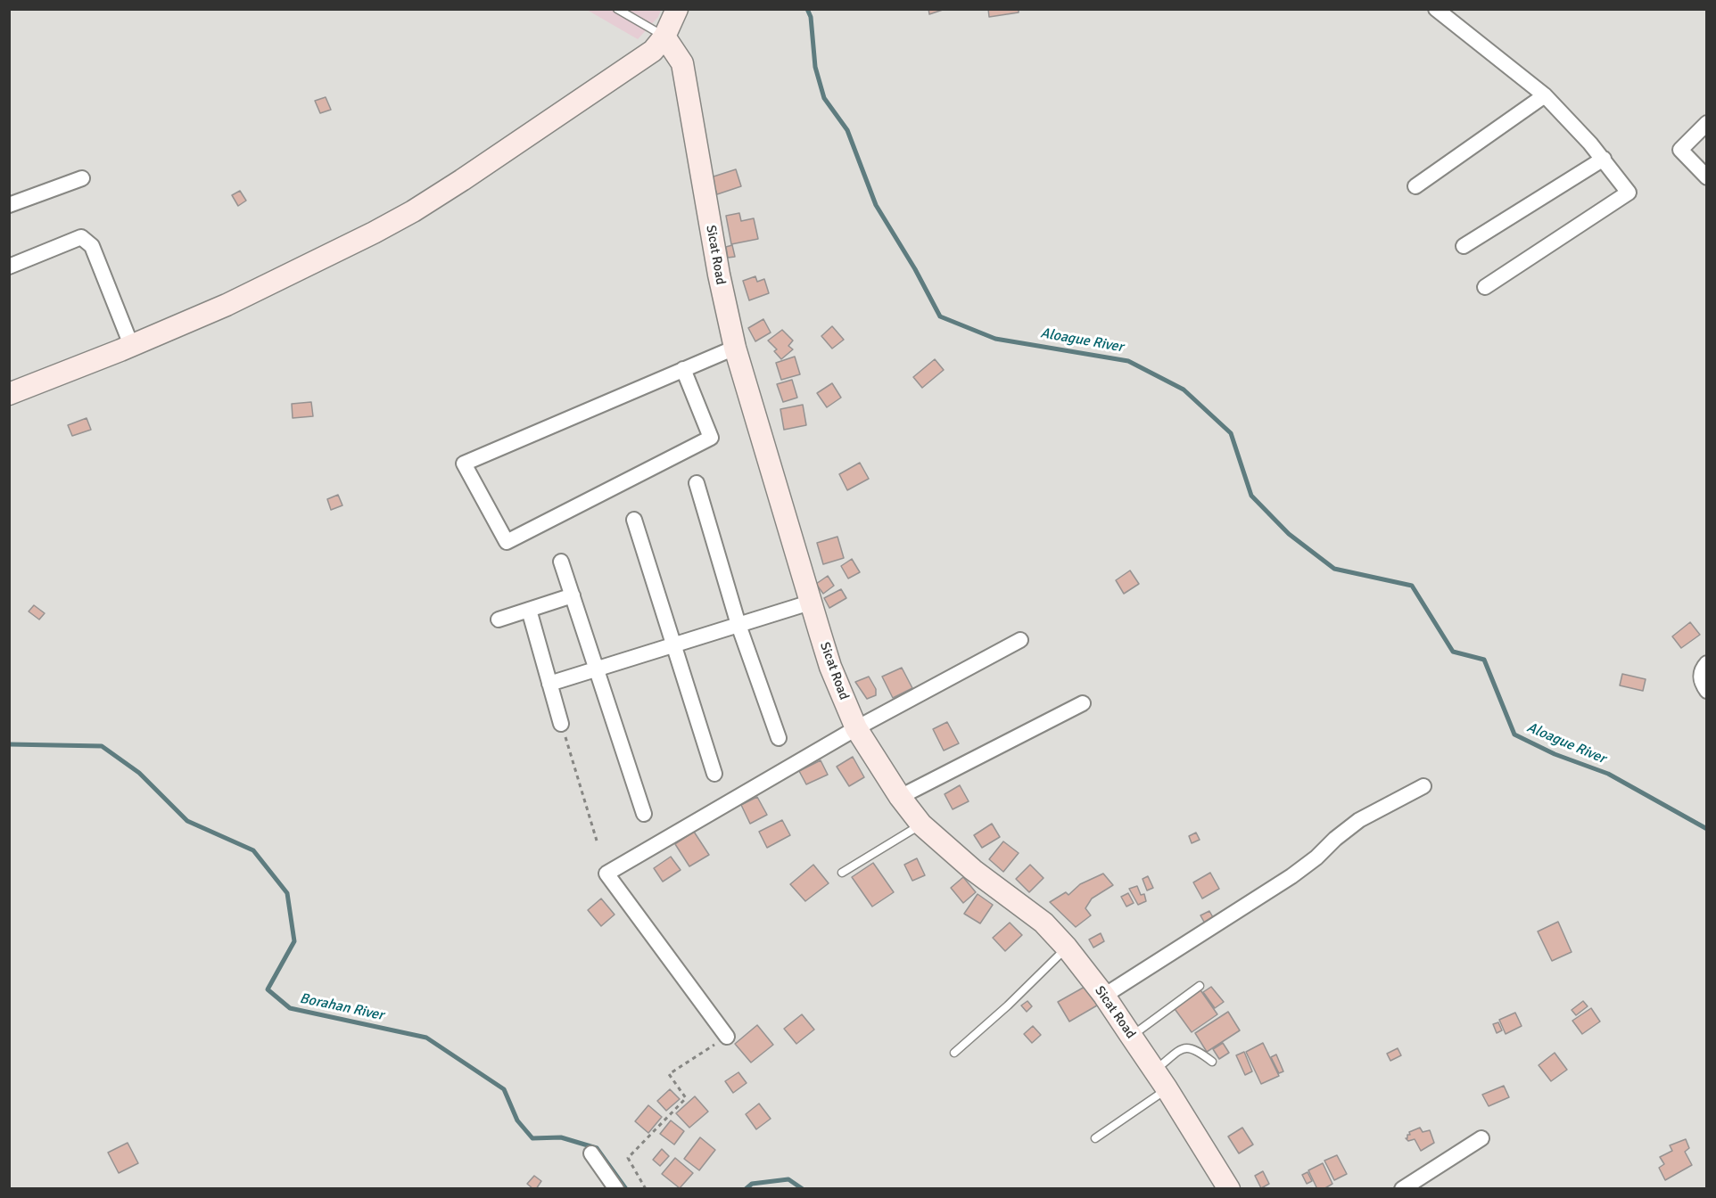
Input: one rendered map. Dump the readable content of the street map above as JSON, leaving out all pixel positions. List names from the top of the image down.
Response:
{
  "streets": {
    "street": ["Sicat Road"]
  },
  "water": ["Aloague River", "Borahan River"]
}
